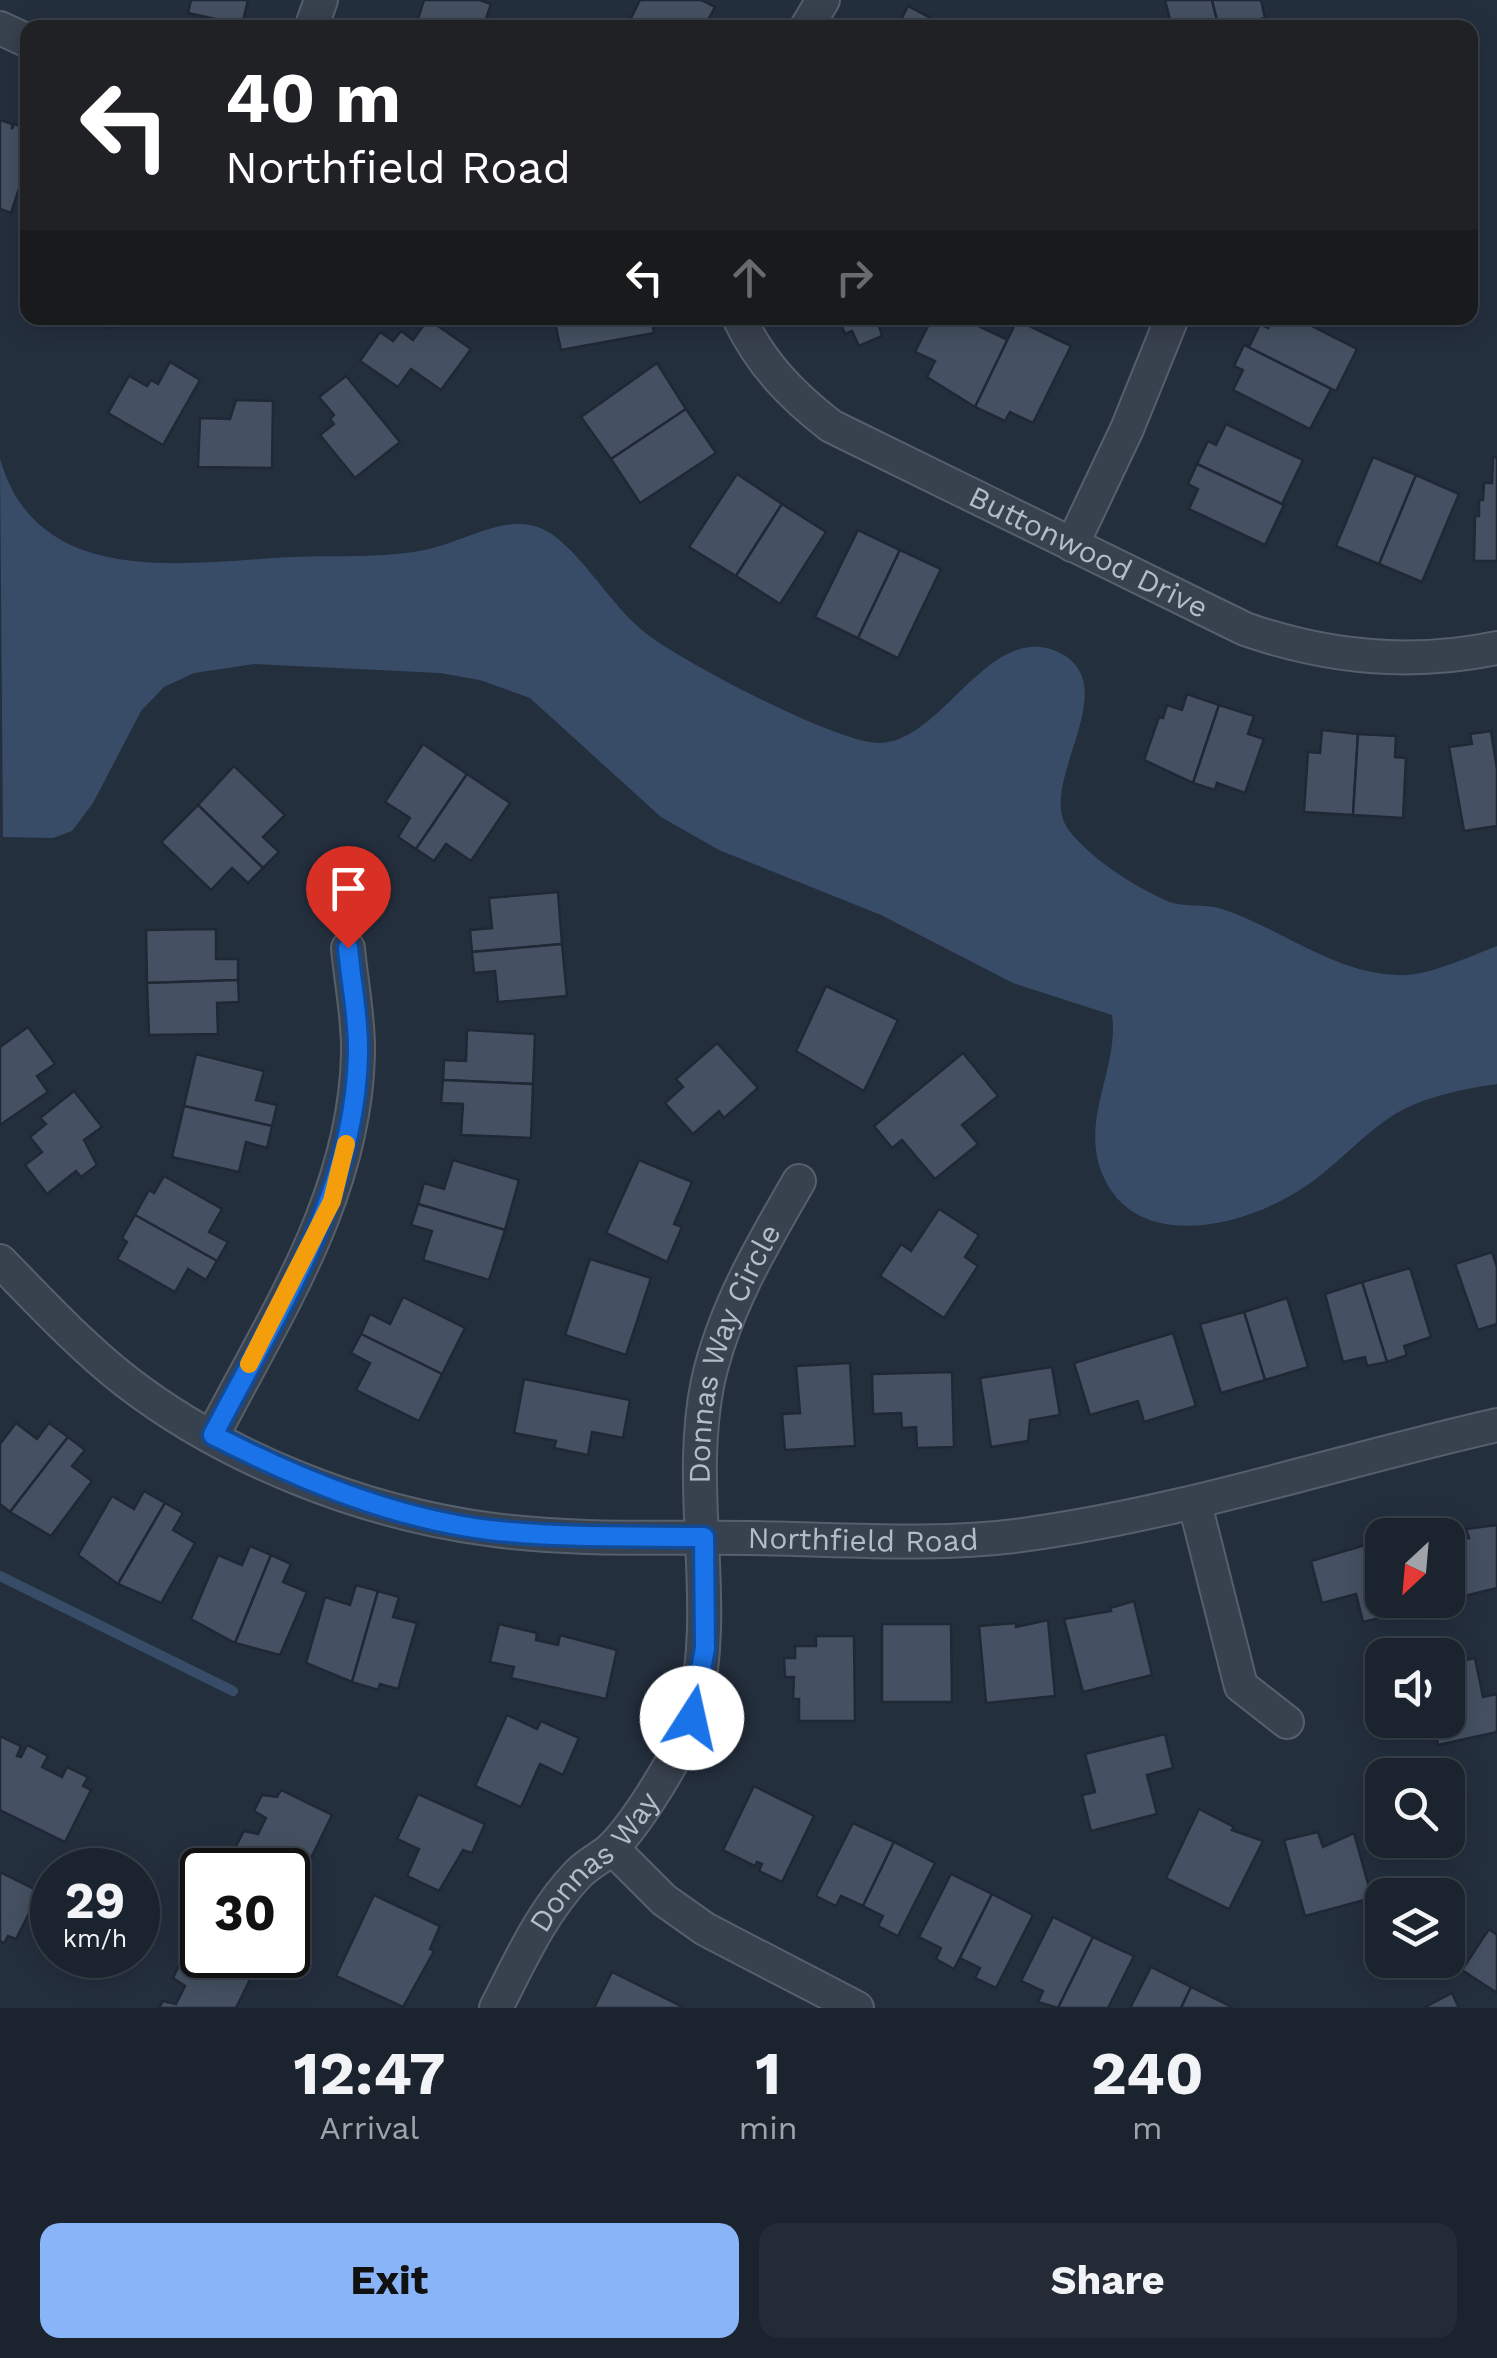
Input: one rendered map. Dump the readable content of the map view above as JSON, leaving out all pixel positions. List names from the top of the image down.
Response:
{
  "streets": {
    "street": [
      "Buttonwood Drive",
      "Donnas Way Circle",
      "Northfield Road",
      "Donnas Way"
    ]
  },
  "crossings": [
    ["Donnas Way Circle", "Northfield Road"],
    ["Donnas Way Circle", "Donnas Way"],
    ["Northfield Road", "Donnas Way"]
  ],
  "north": "bottom left",
  "page": {
    "turn": ["40 m", "Northfield Road"],
    "speed": "29 km/h",
    "limit": "30",
    "eta": [
      "12:47",
      "Arrival",
      "1",
      "min",
      "240",
      "m"
    ],
    "buttons": ["Exit", "Share"]
  }
}
